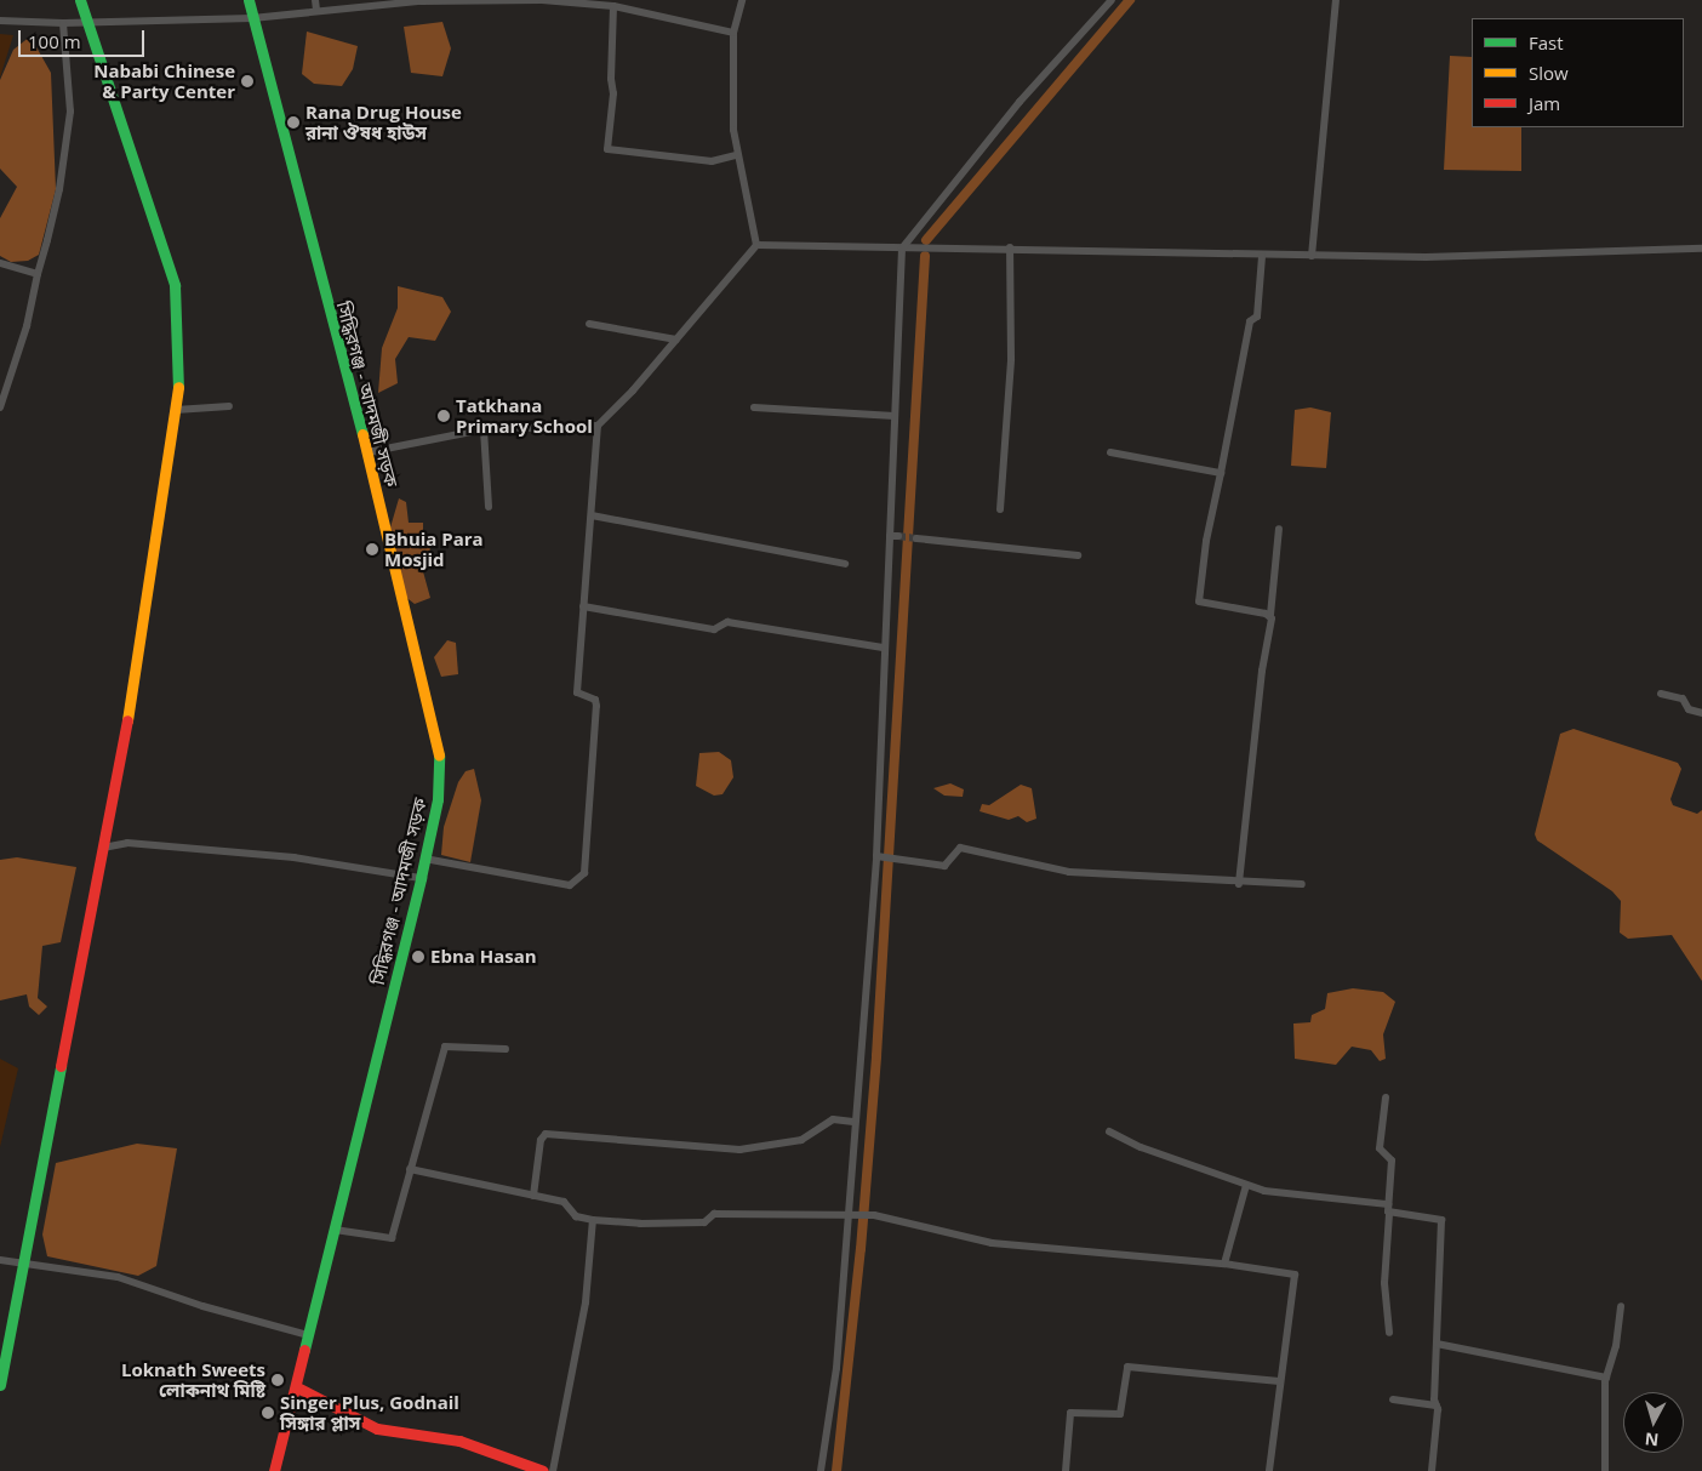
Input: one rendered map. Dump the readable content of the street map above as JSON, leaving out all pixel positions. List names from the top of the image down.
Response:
{
  "streets": {
    "main road": ["সিদ্ধিরগঞ্জ - আদমজী সড়ক"]
  },
  "places": [
    "Nababi Chinese & Party Center",
    "Rana Drug House রানা ঔষধ হাউস",
    "Tatkhana Primary School",
    "Bhuia Para Mosjid",
    "Ebna Hasan",
    "Loknath Sweets লোকনাথ মিষ্টি",
    "Singer Plus, Godnail সিঙ্গার প্লাস"
  ],
  "legend": ["Fast", "Slow", "Jam"],
  "scale_bar": "100 m",
  "north": "bottom"
}
